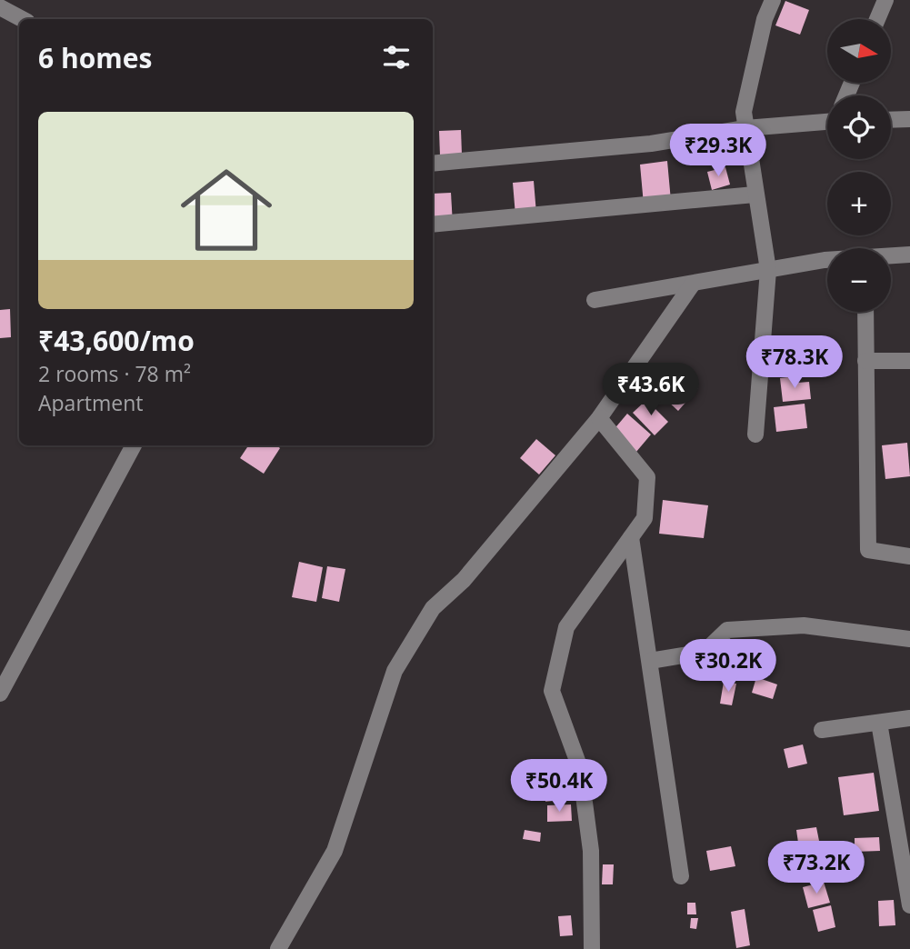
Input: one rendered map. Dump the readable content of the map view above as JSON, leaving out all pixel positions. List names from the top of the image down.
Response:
{
  "north": "right",
  "page": {
    "map_buttons": ["+", "−"],
    "heading": "6 homes",
    "list": [
      {
        "name": "₹43,600/mo",
        "note": "2 rooms · 78 m² · Apartment"
      }
    ],
    "price": [
      "₹29.3K",
      "₹78.3K",
      "₹43.6K",
      "₹30.2K",
      "₹50.4K",
      "₹73.2K"
    ]
  }
}
